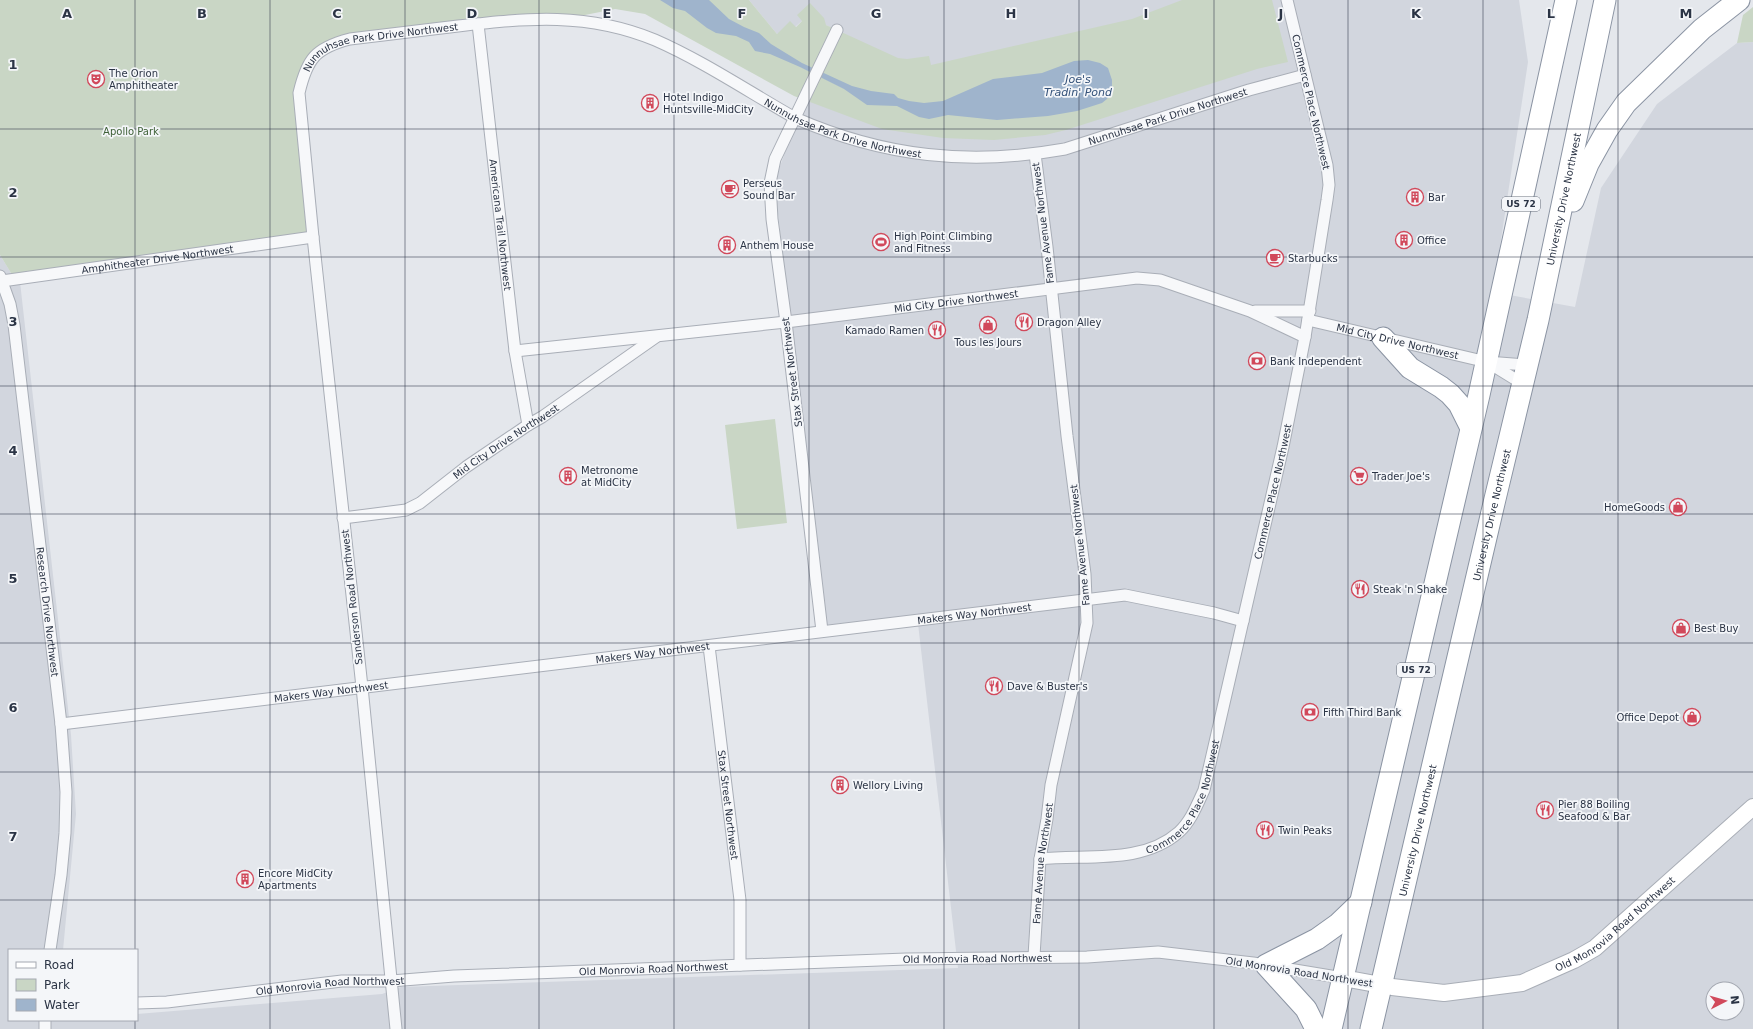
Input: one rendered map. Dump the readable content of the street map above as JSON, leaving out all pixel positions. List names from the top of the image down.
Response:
{
  "streets": {
    "highway": ["University Drive Northwest", "US 72"],
    "street": [
      "Nunnuhsae Park Drive Northwest",
      "Commerce Place Northwest",
      "Fame Avenue Northwest",
      "Americana Trail Northwest",
      "Amphitheater Drive Northwest",
      "Mid City Drive Northwest",
      "Stax Street Northwest",
      "Sanderson Road Northwest",
      "Research Drive Northwest",
      "Makers Way Northwest",
      "Old Monrovia Road Northwest"
    ]
  },
  "crossings": [
    ["Nunnuhsae Park Drive Northwest", "Commerce Place Northwest"],
    ["Nunnuhsae Park Drive Northwest", "Fame Avenue Northwest"],
    ["Nunnuhsae Park Drive Northwest", "Americana Trail Northwest"],
    ["Nunnuhsae Park Drive Northwest", "Amphitheater Drive Northwest"],
    ["Nunnuhsae Park Drive Northwest", "Stax Street Northwest"],
    ["Nunnuhsae Park Drive Northwest", "Sanderson Road Northwest"],
    ["Commerce Place Northwest", "Fame Avenue Northwest"],
    ["Commerce Place Northwest", "Mid City Drive Northwest"],
    ["Commerce Place Northwest", "Makers Way Northwest"],
    ["University Drive Northwest", "Old Monrovia Road Northwest"],
    ["US 72", "Mid City Drive Northwest"],
    ["US 72", "Old Monrovia Road Northwest"],
    ["Fame Avenue Northwest", "Mid City Drive Northwest"],
    ["Fame Avenue Northwest", "Makers Way Northwest"],
    ["Fame Avenue Northwest", "Old Monrovia Road Northwest"],
    ["Americana Trail Northwest", "Mid City Drive Northwest"],
    ["Amphitheater Drive Northwest", "Sanderson Road Northwest"],
    ["Amphitheater Drive Northwest", "Research Drive Northwest"],
    ["Mid City Drive Northwest", "Stax Street Northwest"],
    ["Mid City Drive Northwest", "Sanderson Road Northwest"],
    ["Stax Street Northwest", "Makers Way Northwest"],
    ["Stax Street Northwest", "Old Monrovia Road Northwest"],
    ["Sanderson Road Northwest", "Makers Way Northwest"],
    ["Sanderson Road Northwest", "Old Monrovia Road Northwest"],
    ["Research Drive Northwest", "Makers Way Northwest"]
  ],
  "water": ["Joe's Tradin' Pond"],
  "parks": ["Apollo Park"],
  "places": {
    "theatre": ["The Orion Amphitheater"],
    "building": [
      "Hotel Indigo Huntsville-MidCity",
      "Bar",
      "Office",
      "Anthem House",
      "Metronome at MidCity",
      "Wellory Living",
      "Encore MidCity Apartments"
    ],
    "cafe": ["Perseus Sound Bar", "Starbucks"],
    "sports": ["High Point Climbing and Fitness"],
    "restaurant": [
      "Dragon Alley",
      "Kamado Ramen",
      "Steak 'n Shake",
      "Dave & Buster's",
      "Pier 88 Boiling Seafood & Bar",
      "Twin Peaks"
    ],
    "shop": [
      "Tous les Jours",
      "HomeGoods",
      "Best Buy",
      "Office Depot"
    ],
    "bank": ["Bank Independent", "Fifth Third Bank"],
    "supermarket": ["Trader Joe's"]
  },
  "legend": ["Road", "Park", "Water"],
  "north": "right",
  "grid": {
    "columns": [
      "A",
      "B",
      "C",
      "D",
      "E",
      "F",
      "G",
      "H",
      "I",
      "J",
      "K",
      "L",
      "M"
    ],
    "rows": [
      "1",
      "2",
      "3",
      "4",
      "5",
      "6",
      "7"
    ]
  }
}
